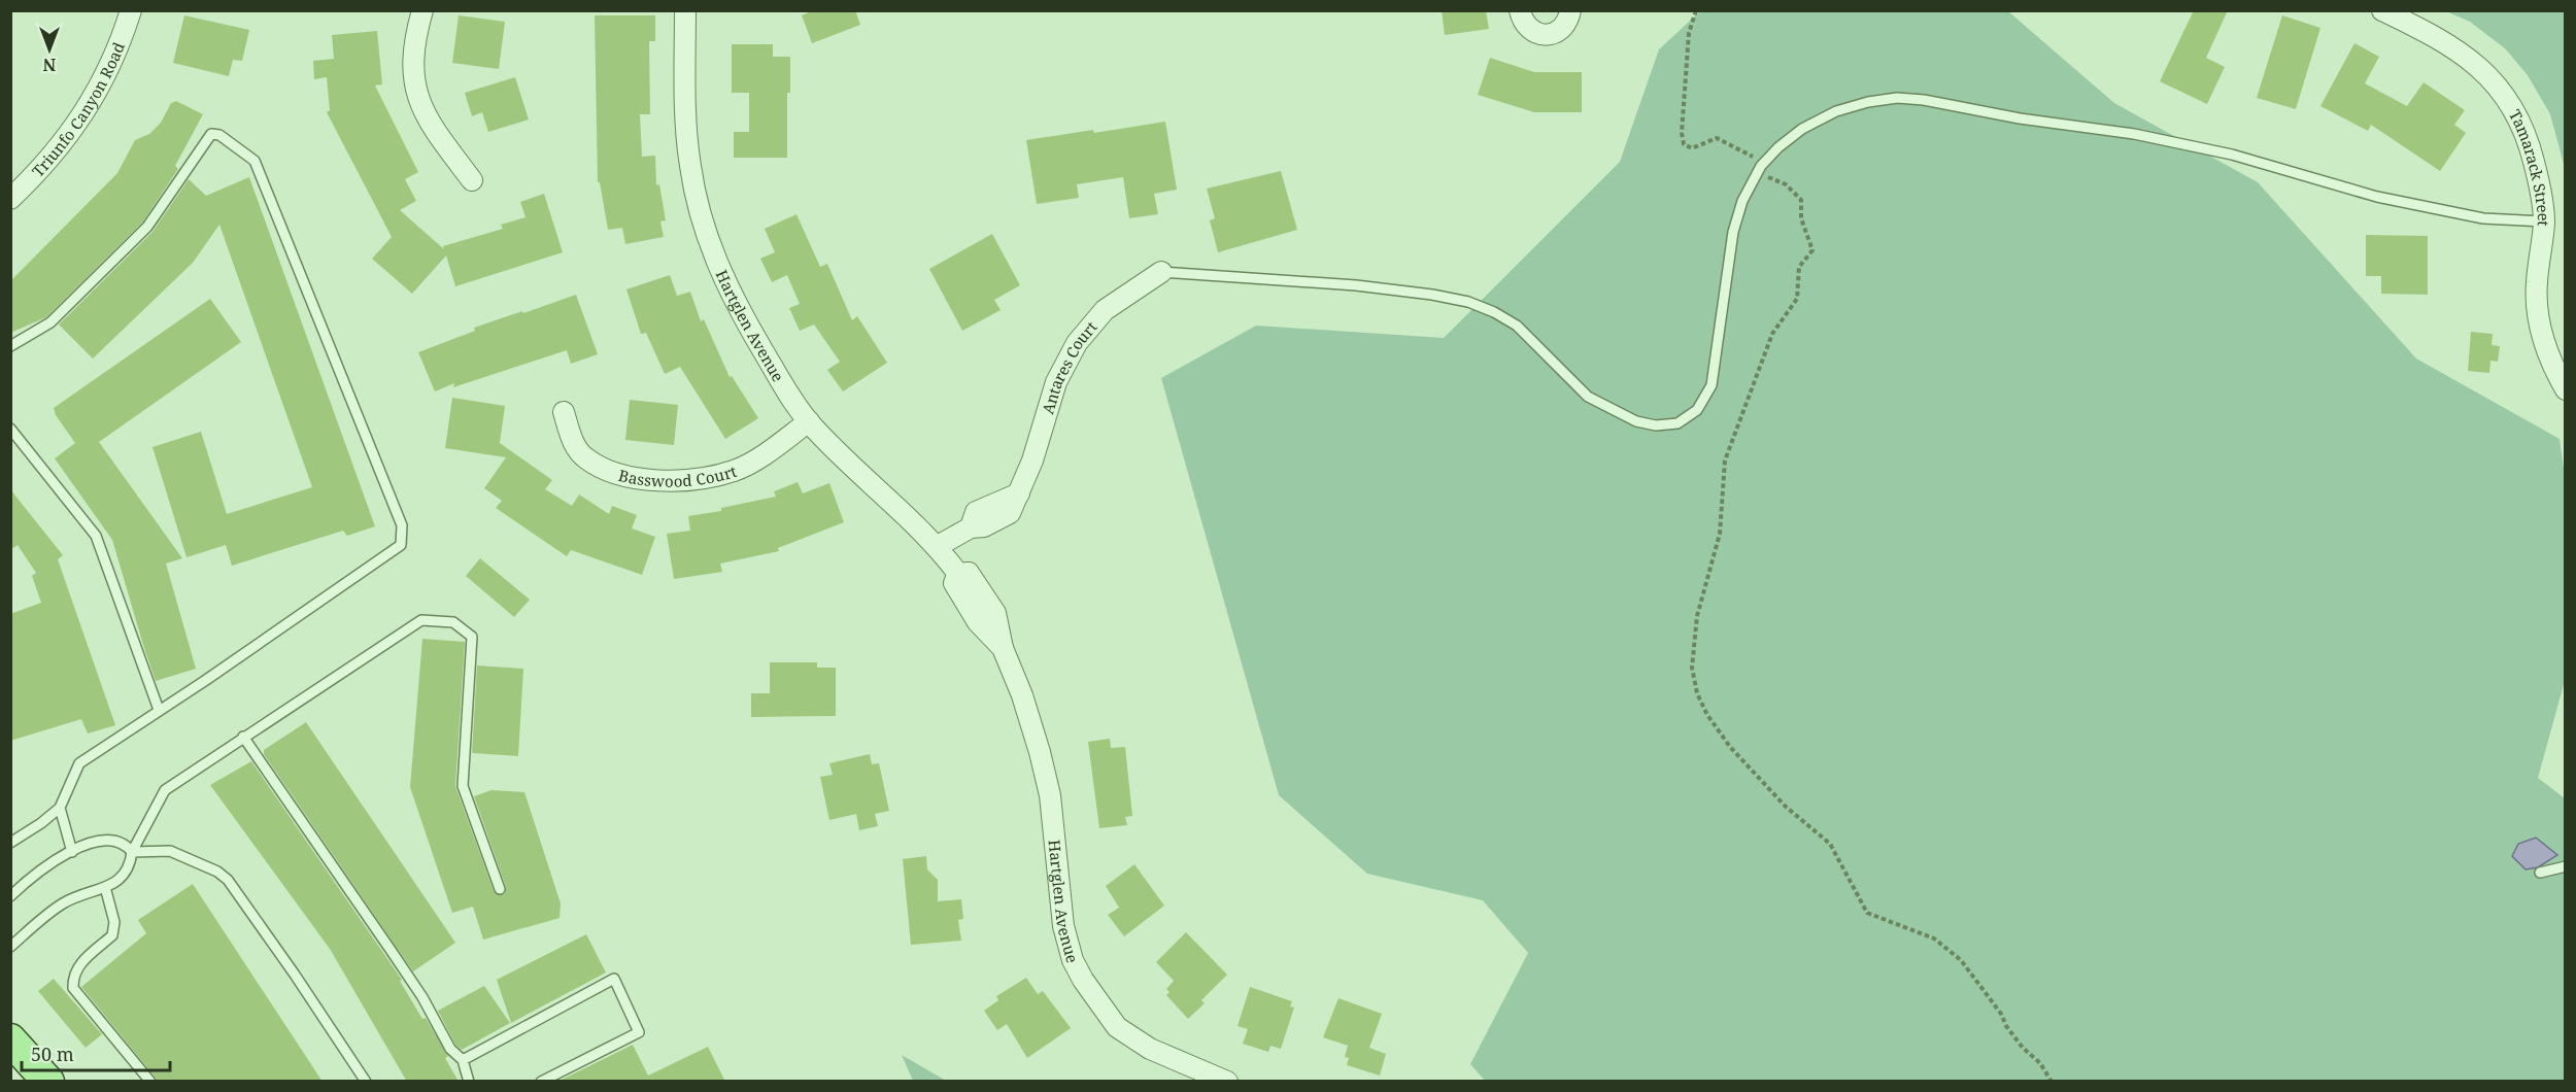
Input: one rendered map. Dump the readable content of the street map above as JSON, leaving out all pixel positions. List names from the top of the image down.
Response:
{
  "streets": {
    "street": [
      "Triunfo Canyon Road",
      "Tamarack Street",
      "Hartglen Avenue",
      "Antares Court",
      "Basswood Court"
    ]
  },
  "crossings": [
    ["Hartglen Avenue", "Antares Court"],
    ["Hartglen Avenue", "Basswood Court"]
  ],
  "scale_bar": "50 m",
  "north": "bottom"
}
